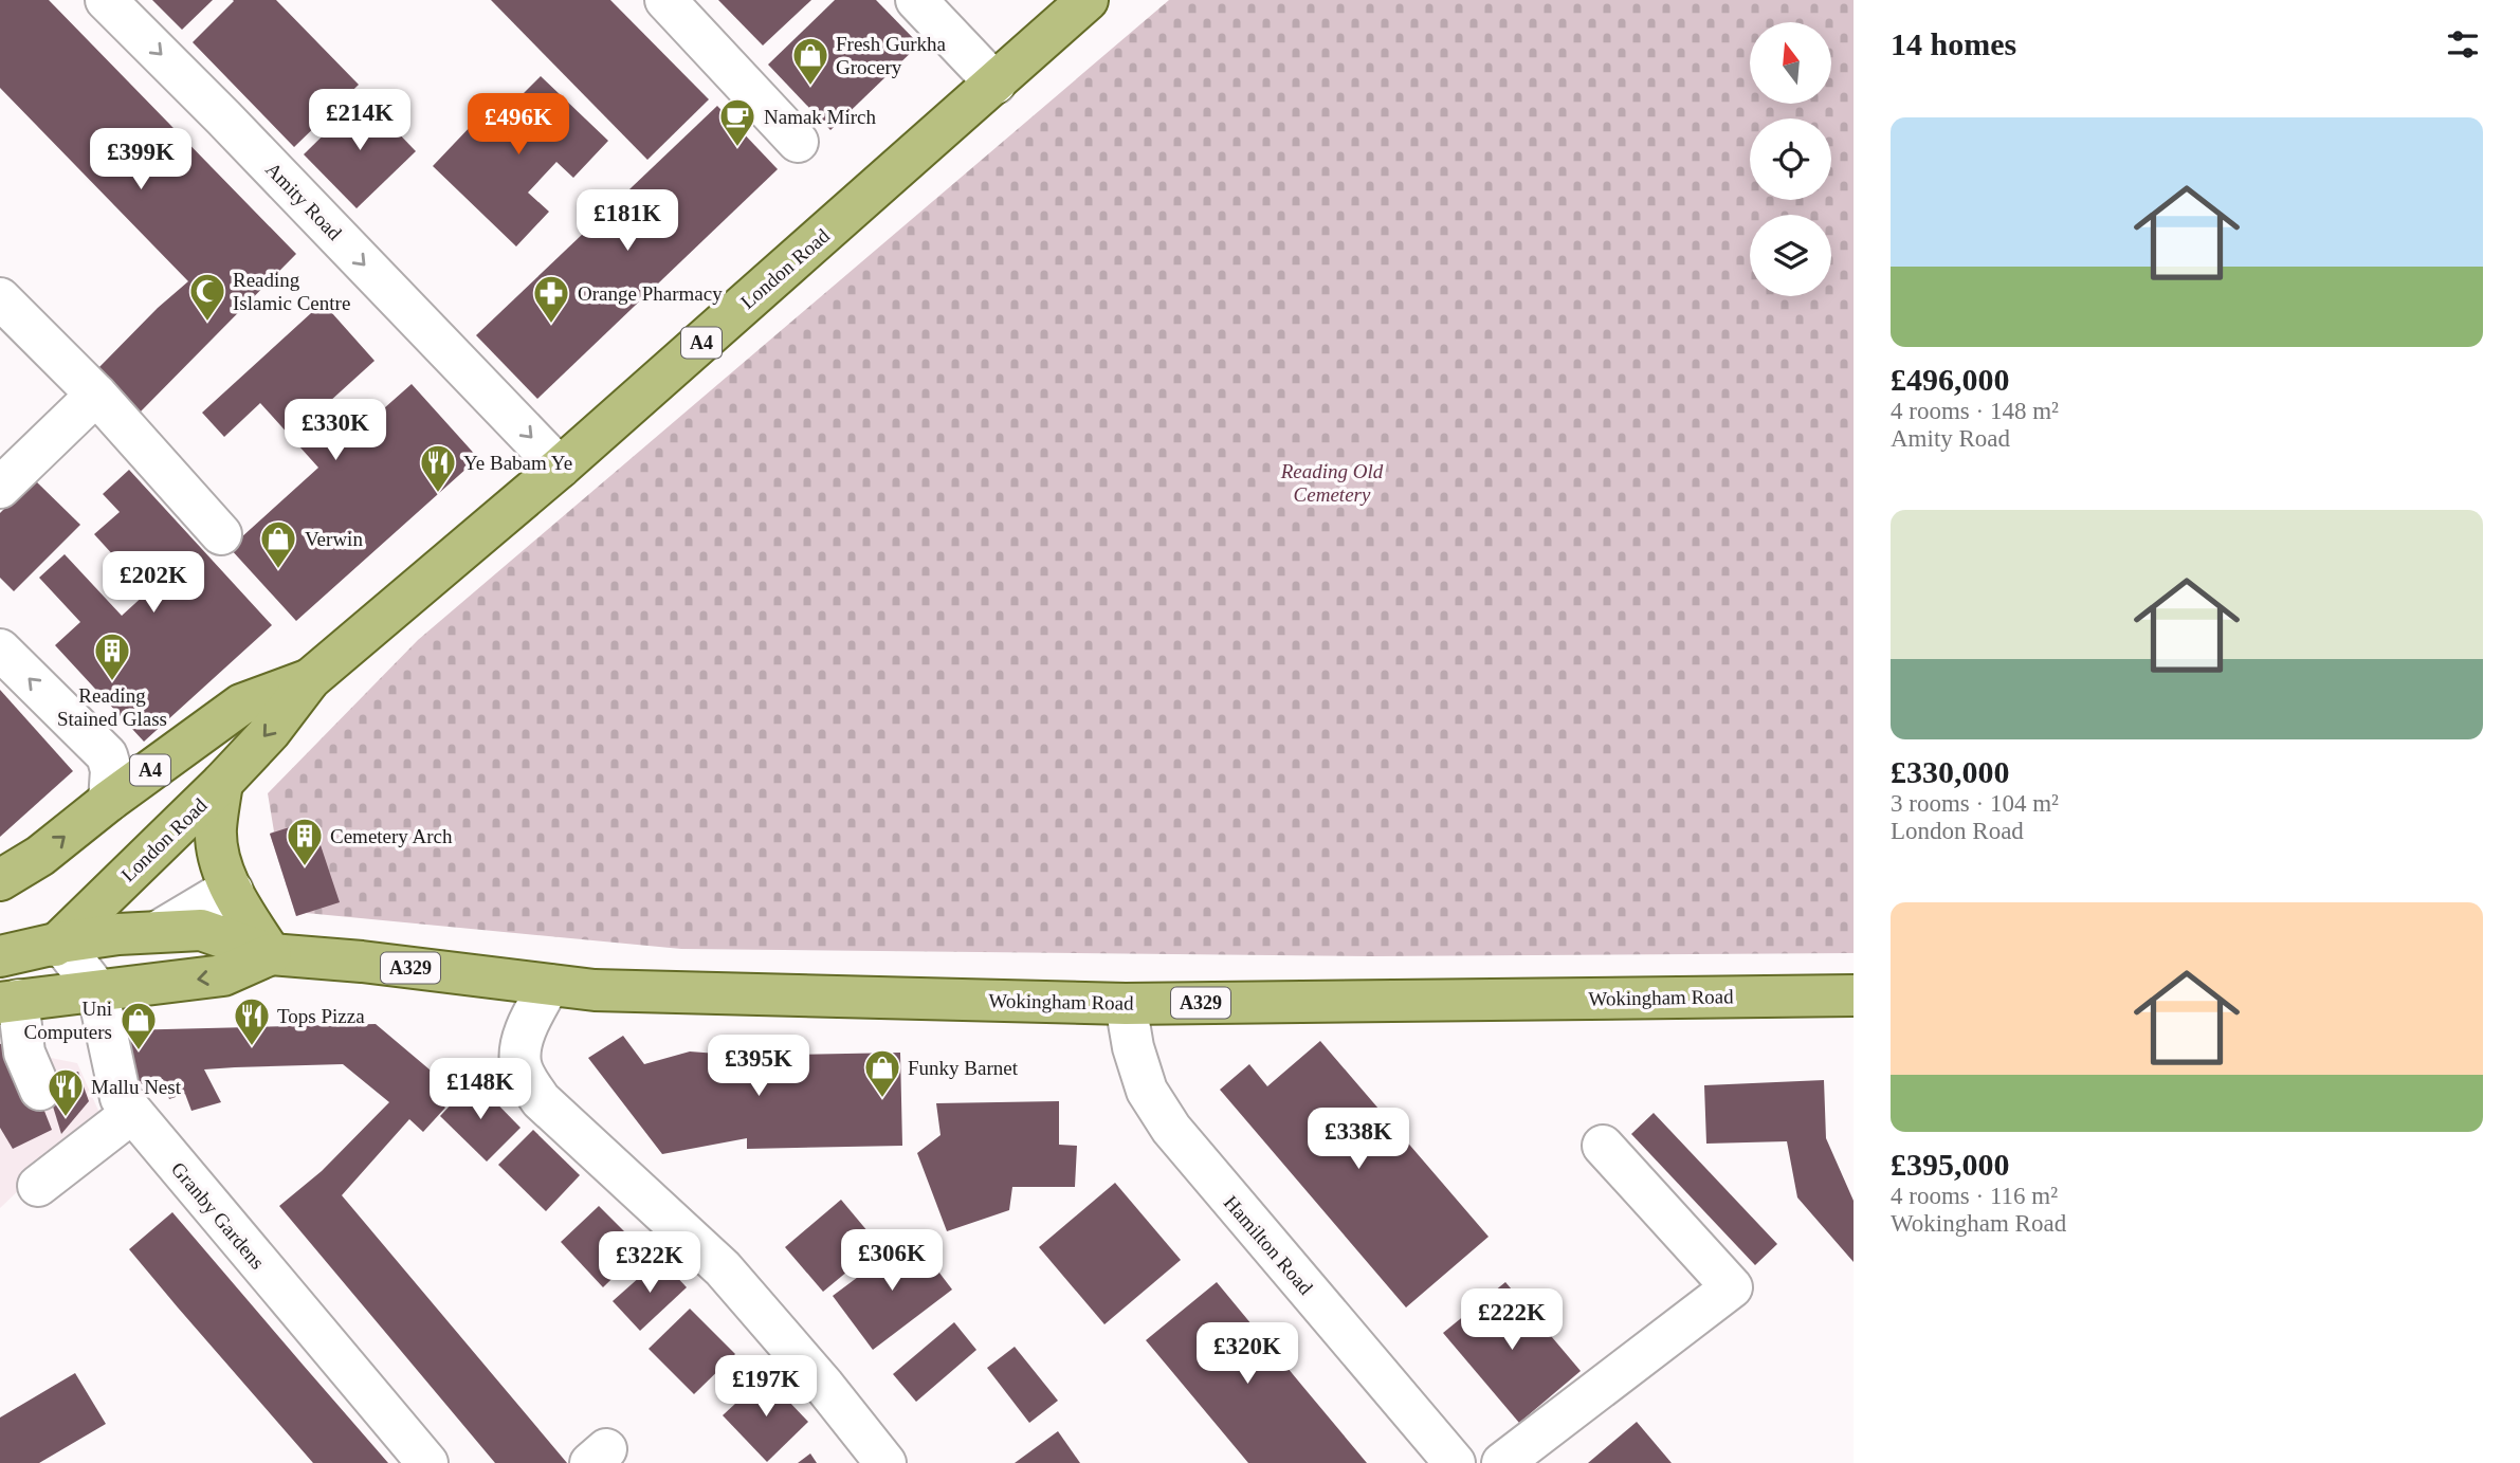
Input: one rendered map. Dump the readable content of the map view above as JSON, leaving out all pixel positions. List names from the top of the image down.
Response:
{
  "streets": {
    "main road": [
      "London Road",
      "A4",
      "A329",
      "Wokingham Road"
    ],
    "street": ["Amity Road", "Granby Gardens", "Hamilton Road"]
  },
  "crossings": [
    ["Amity Road", "London Road"],
    ["London Road", "A329"],
    ["London Road", "Wokingham Road"],
    ["London Road", "Granby Gardens"],
    ["A329", "Wokingham Road"],
    ["A329", "Granby Gardens"],
    ["Wokingham Road", "Granby Gardens"],
    ["Wokingham Road", "Hamilton Road"]
  ],
  "parks": ["Reading Old Cemetery"],
  "places": {
    "shop": [
      "Fresh Gurkha Grocery",
      "Verwin",
      "Uni Computers",
      "Funky Barnet"
    ],
    "cafe": ["Namak Mirch"],
    "mosque": ["Reading Islamic Centre"],
    "pharmacy": ["Orange Pharmacy"],
    "restaurant": ["Ye Babam Ye", "Tops Pizza", "Mallu Nest"],
    "building": ["Reading Stained Glass", "Cemetery Arch"]
  },
  "north": "top",
  "page": {
    "heading": "14 homes",
    "price": [
      "£214K",
      "£496K",
      "£399K",
      "£181K",
      "£330K",
      "£202K",
      "£395K",
      "£148K",
      "£338K",
      "£306K",
      "£322K",
      "£222K",
      "£320K",
      "£197K"
    ],
    "list": [
      {
        "name": "£496,000",
        "note": "4 rooms · 148 m² · Amity Road"
      },
      {
        "name": "£330,000",
        "note": "3 rooms · 104 m² · London Road"
      },
      {
        "name": "£395,000",
        "note": "4 rooms · 116 m² · Wokingham Road"
      }
    ]
  }
}
